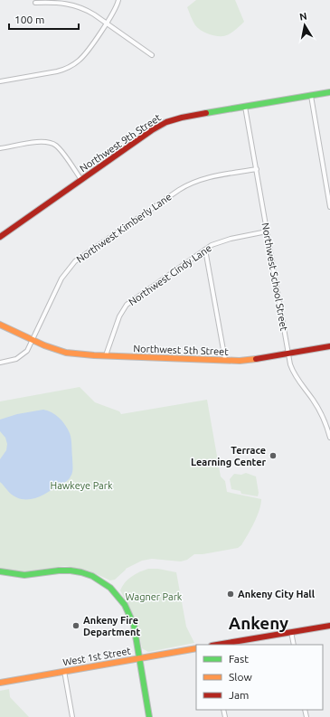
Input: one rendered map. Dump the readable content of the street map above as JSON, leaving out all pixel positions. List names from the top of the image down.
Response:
{
  "streets": {
    "street": [
      "Northwest 9th Street",
      "Northwest Kimberly Lane",
      "Northwest Cindy Lane",
      "Northwest School Street",
      "Northwest 5th Street",
      "West 1st Street"
    ]
  },
  "crossings": [
    ["Northwest 9th Street", "Northwest School Street"],
    ["Northwest Kimberly Lane", "Northwest School Street"],
    ["Northwest Kimberly Lane", "Northwest 5th Street"],
    ["Northwest Cindy Lane", "Northwest School Street"],
    ["Northwest Cindy Lane", "Northwest 5th Street"],
    ["Northwest School Street", "Northwest 5th Street"]
  ],
  "districts": ["Ankeny"],
  "parks": ["Hawkeye Park", "Wagner Park"],
  "places": ["Terrace Learning Center", "Ankeny City Hall", "Ankeny Fire Department"],
  "legend": ["Fast", "Slow", "Jam"],
  "scale_bar": "100 m",
  "north": "top"
}
